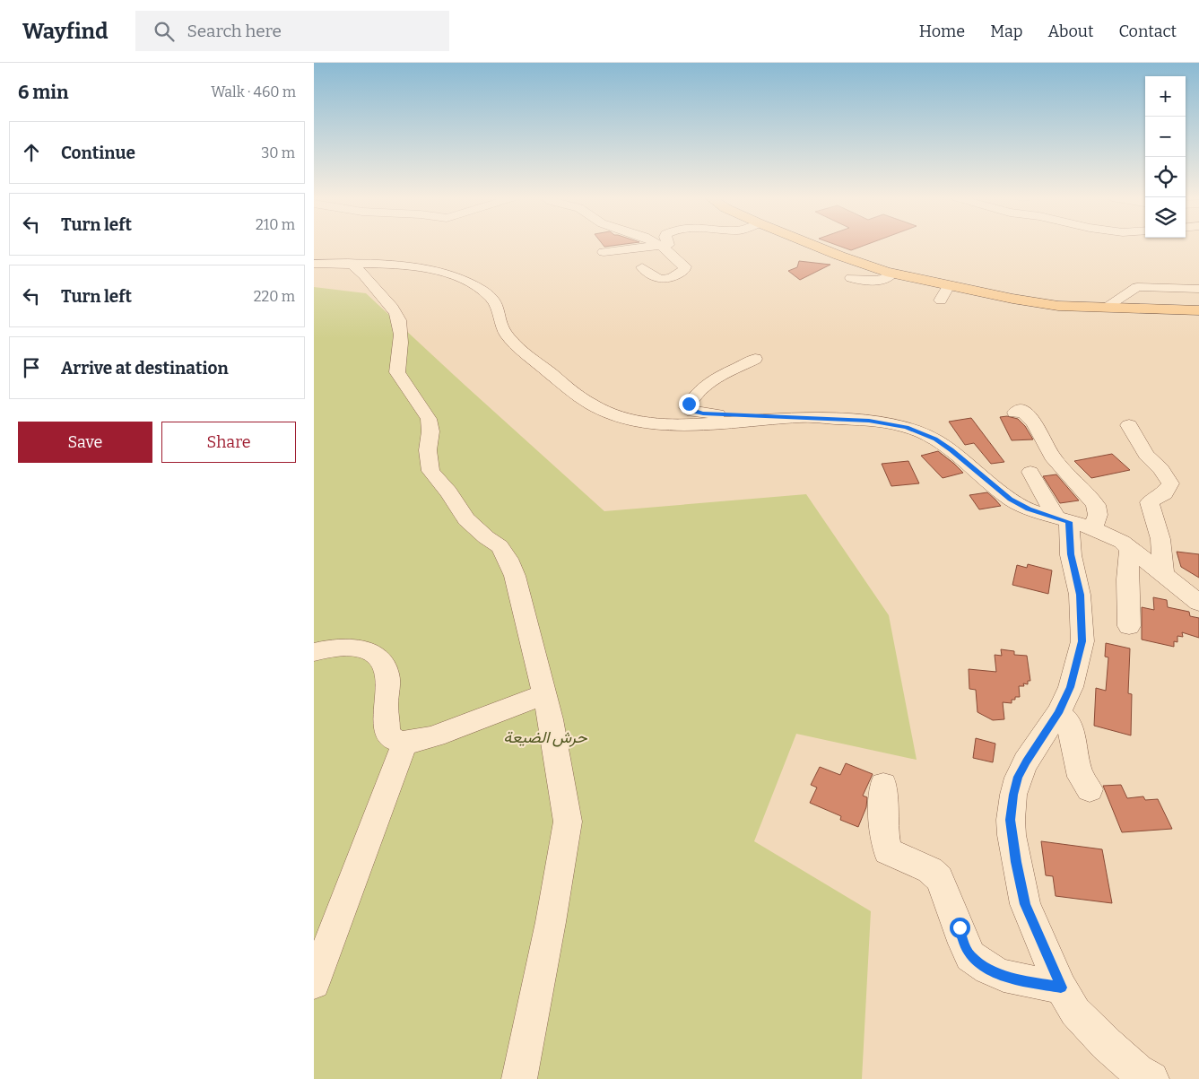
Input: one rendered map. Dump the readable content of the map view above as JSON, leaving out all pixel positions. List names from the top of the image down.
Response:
{
  "parks": ["حرش الضيعة"],
  "page": {
    "header": "Wayfind",
    "search": "Search here",
    "nav": [
      "Home",
      "Map",
      "About",
      "Contact"
    ],
    "heading": ["6 min", "Walk · 460 m"],
    "map_buttons": ["+", "−"],
    "list": [
      ["Continue", "30 m"],
      ["Turn left", "210 m"],
      ["Turn left", "220 m"],
      "Arrive at destination"
    ],
    "buttons": ["Save", "Share"]
  }
}
